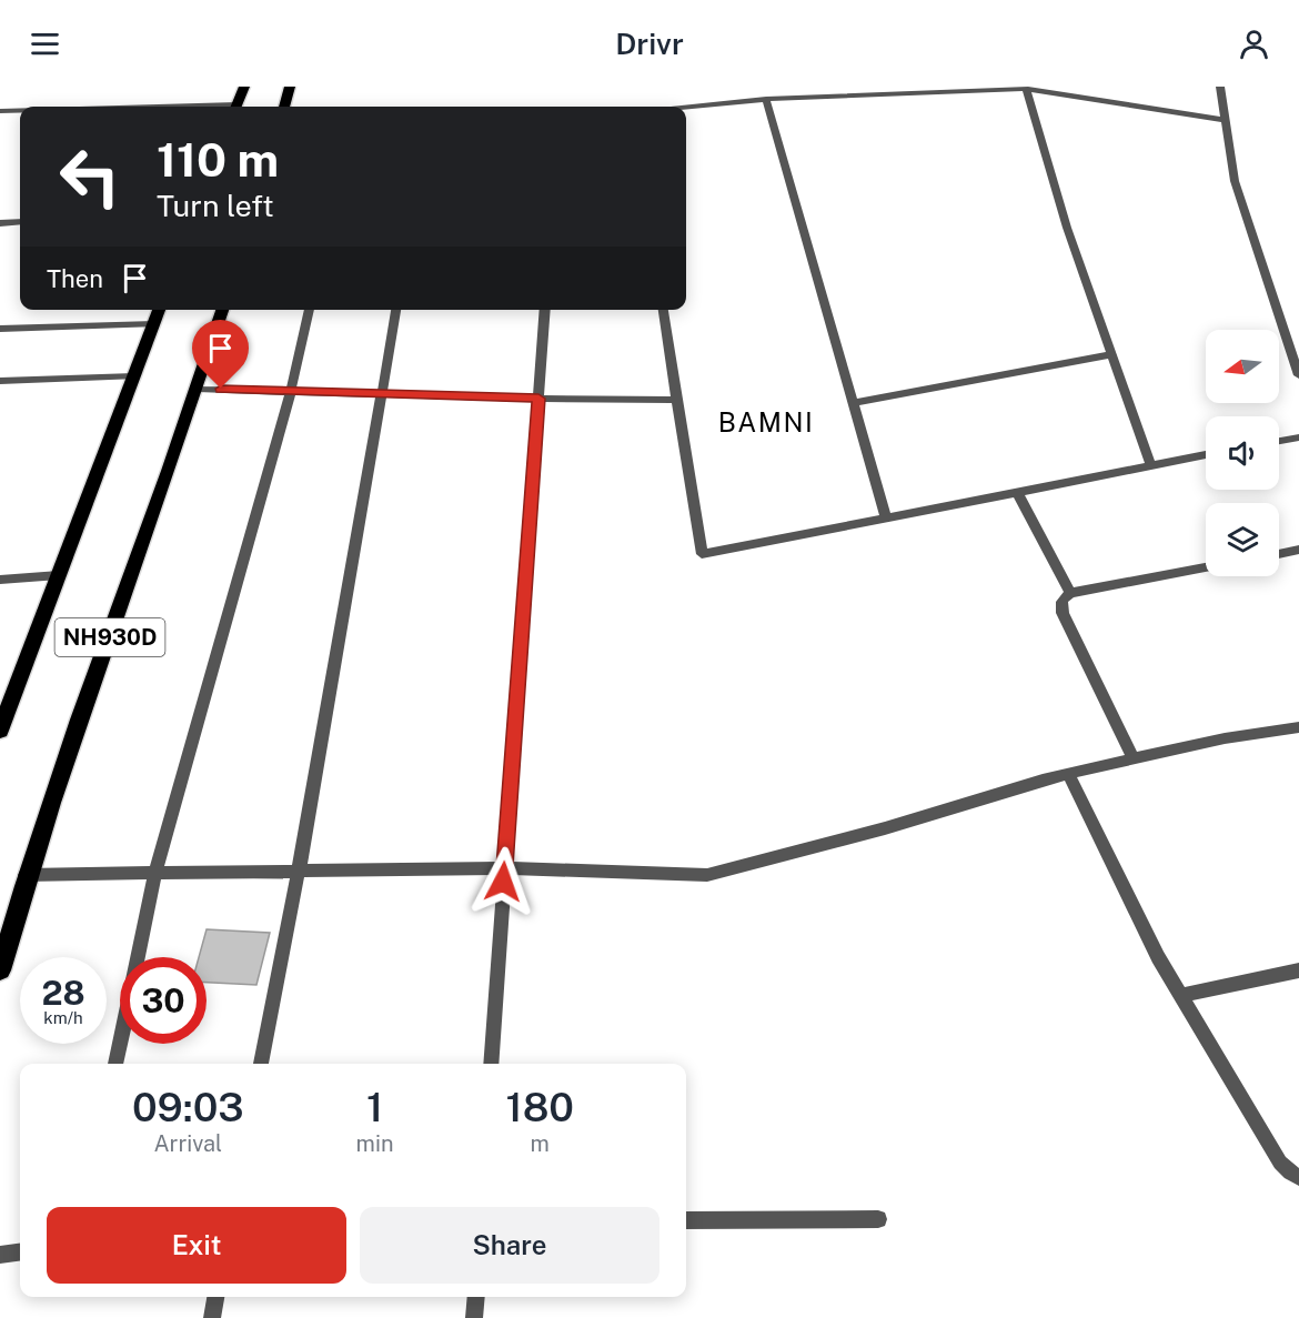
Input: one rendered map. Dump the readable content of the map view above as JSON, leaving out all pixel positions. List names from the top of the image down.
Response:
{
  "streets": {
    "highway": ["NH930D"]
  },
  "districts": ["BAMNI"],
  "north": "left",
  "page": {
    "header": "Drivr",
    "turn": ["110 m", "Turn left"],
    "then": "Then",
    "speed": "28 km/h",
    "limit": "30",
    "eta": [
      "09:03",
      "Arrival",
      "1",
      "min",
      "180",
      "m"
    ],
    "buttons": ["Exit", "Share"]
  }
}
